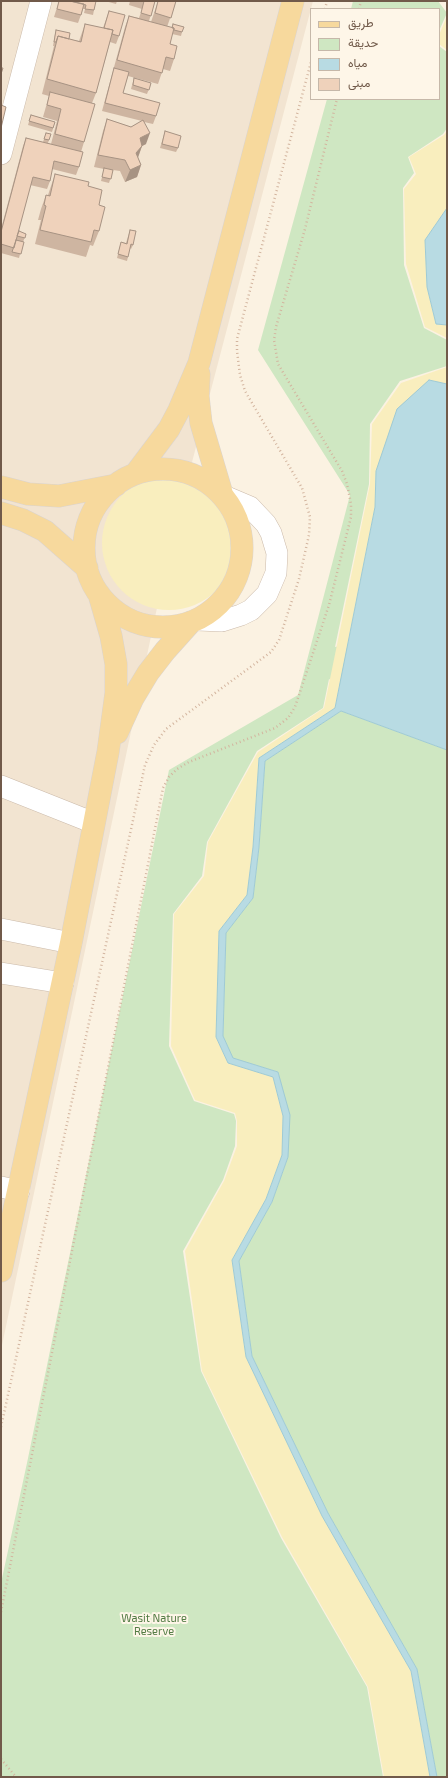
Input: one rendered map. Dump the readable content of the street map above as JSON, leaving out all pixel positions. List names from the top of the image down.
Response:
{
  "parks": ["Wasit Nature Reserve"],
  "legend": [
    "طريق",
    "حديقة",
    "مياه",
    "مبنى"
  ]
}
